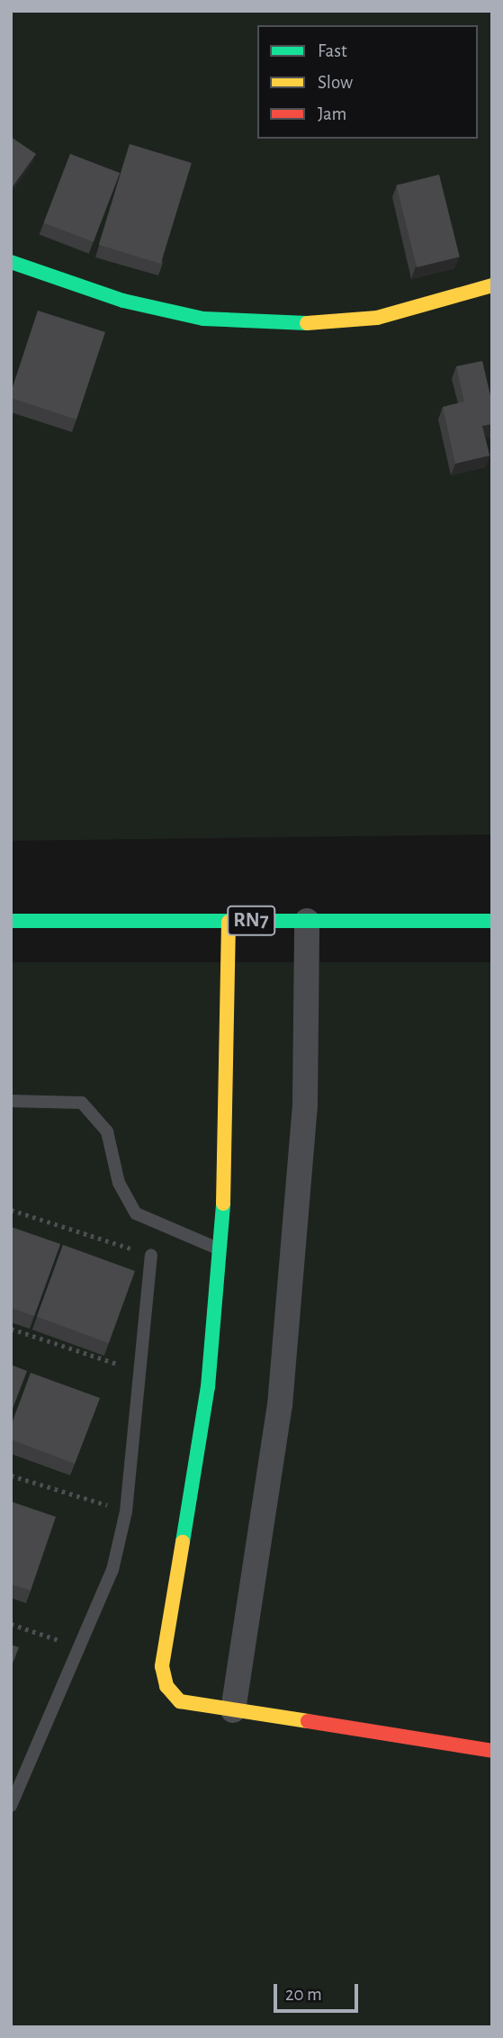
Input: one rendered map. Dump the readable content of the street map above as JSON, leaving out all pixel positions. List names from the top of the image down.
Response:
{
  "streets": {
    "street": ["RN7"]
  },
  "legend": ["Fast", "Slow", "Jam"],
  "scale_bar": "20 m"
}
